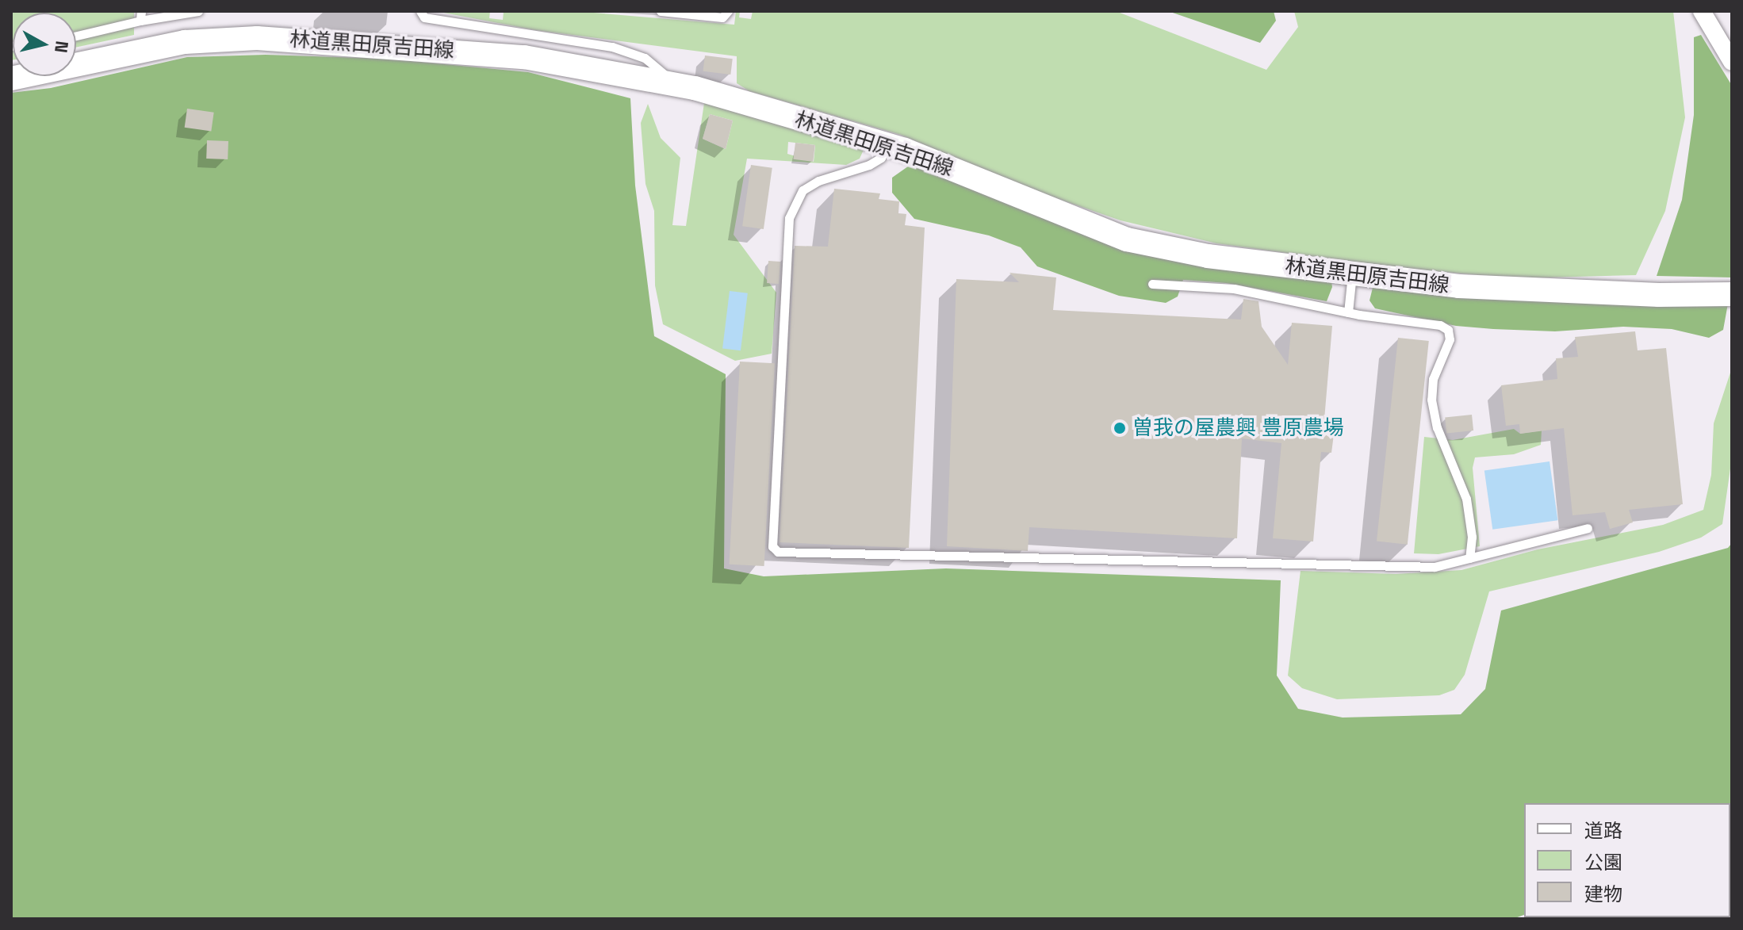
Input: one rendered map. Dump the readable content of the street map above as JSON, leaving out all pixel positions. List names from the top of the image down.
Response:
{
  "streets": {
    "street": ["林道黒田原吉田線"]
  },
  "places": ["曽我の屋農興 豊原農場"],
  "legend": ["道路", "公園", "建物"],
  "north": "right"
}
